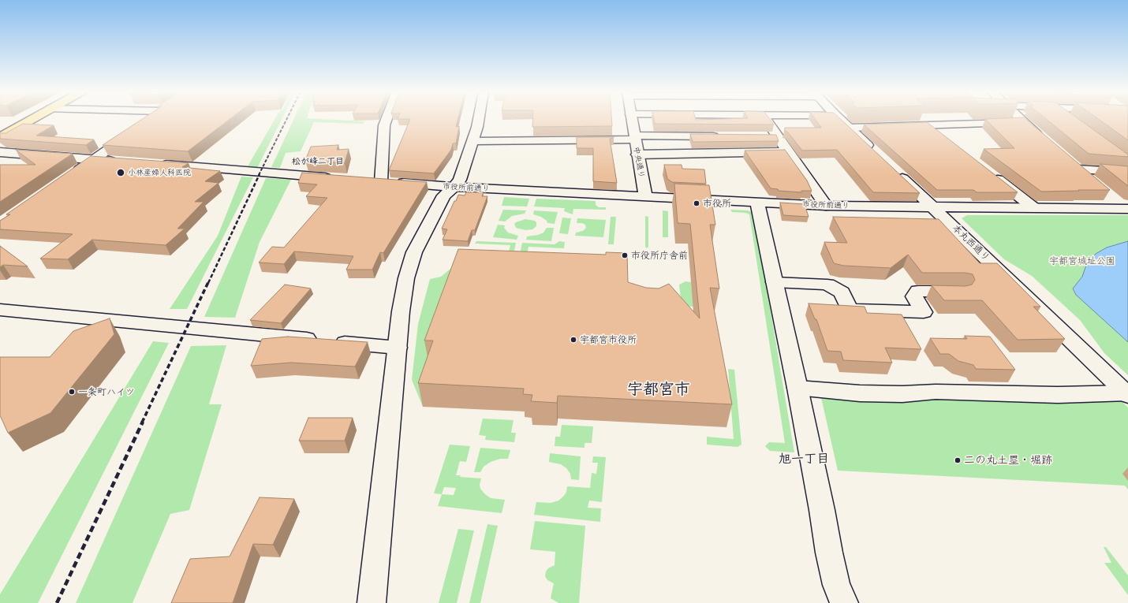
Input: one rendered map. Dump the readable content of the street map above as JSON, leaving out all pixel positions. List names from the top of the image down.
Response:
{
  "streets": {
    "street": ["中央通り", "市役所前通り", "本丸西通り"]
  },
  "crossings": [
    ["中央通り", "市役所前通り"],
    ["市役所前通り", "本丸西通り"]
  ],
  "districts": ["松が峰二丁目", "宇都宮市", "旭一丁目"],
  "parks": ["宇都宮城址公園"],
  "places": [
    "小林産婦人科医院",
    "市役所",
    "市役所庁舎前",
    "宇都宮市役所",
    "一条町ハイツ",
    "二の丸土塁・堀跡"
  ]
}
